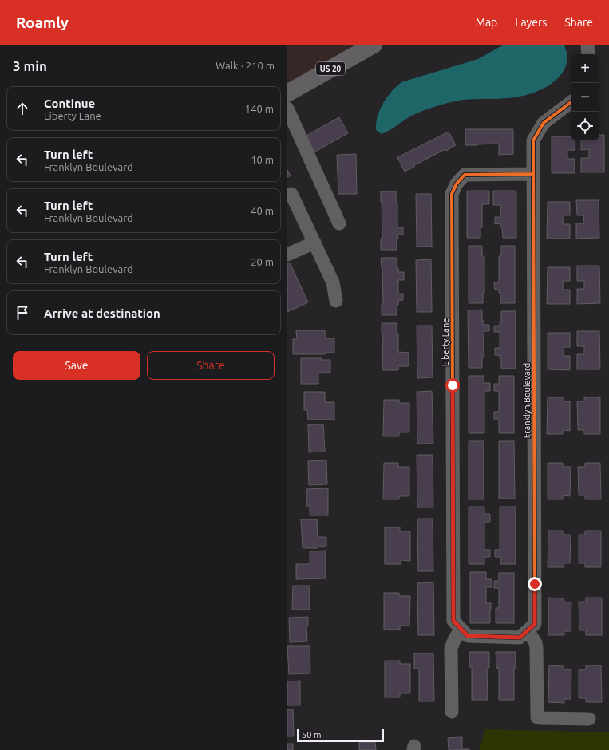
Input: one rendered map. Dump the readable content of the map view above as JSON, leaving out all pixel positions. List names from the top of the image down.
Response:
{
  "streets": {
    "main road": ["US 20"],
    "street": ["Liberty Lane", "Franklyn Boulevard"]
  },
  "crossings": [
    ["Liberty Lane", "Franklyn Boulevard"]
  ],
  "scale_bar": "50 m",
  "page": {
    "header": "Roamly",
    "nav": ["Map", "Layers", "Share"],
    "heading": ["3 min", "Walk · 210 m"],
    "map_buttons": ["+", "−"],
    "list": [
      ["Continue", "Liberty Lane", "140 m"],
      ["Turn left", "Franklyn Boulevard", "10 m"],
      ["Turn left", "Franklyn Boulevard", "40 m"],
      ["Turn left", "Franklyn Boulevard", "20 m"],
      "Arrive at destination"
    ],
    "buttons": ["Save", "Share"],
    "scale": "50 m"
  }
}
